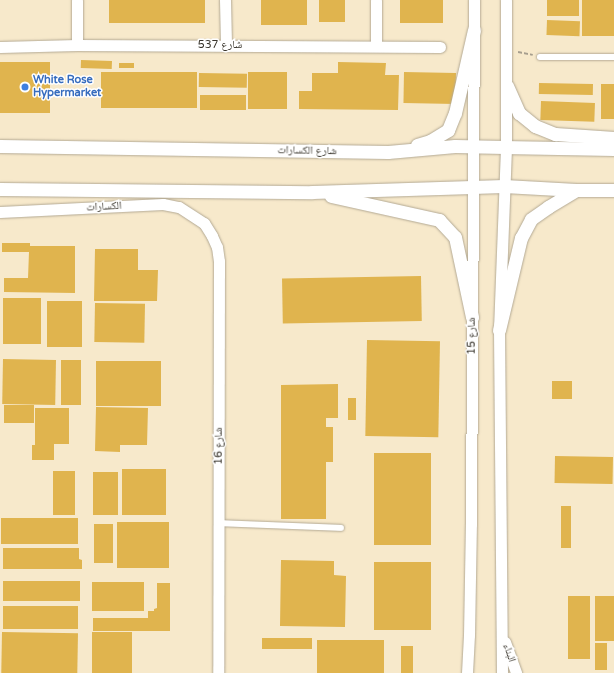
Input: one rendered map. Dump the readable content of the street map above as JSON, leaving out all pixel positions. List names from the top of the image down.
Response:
{
  "streets": {
    "street": [
      "شارع 537",
      "شارع الكسارات",
      "الكسارات",
      "شارع 15",
      "شارع 16",
      "البناء"
    ]
  },
  "crossings": [
    ["شارع الكسارات", "شارع 15"],
    ["الكسارات", "شارع 16"]
  ],
  "places": ["White Rose Hypermarket"]
}
